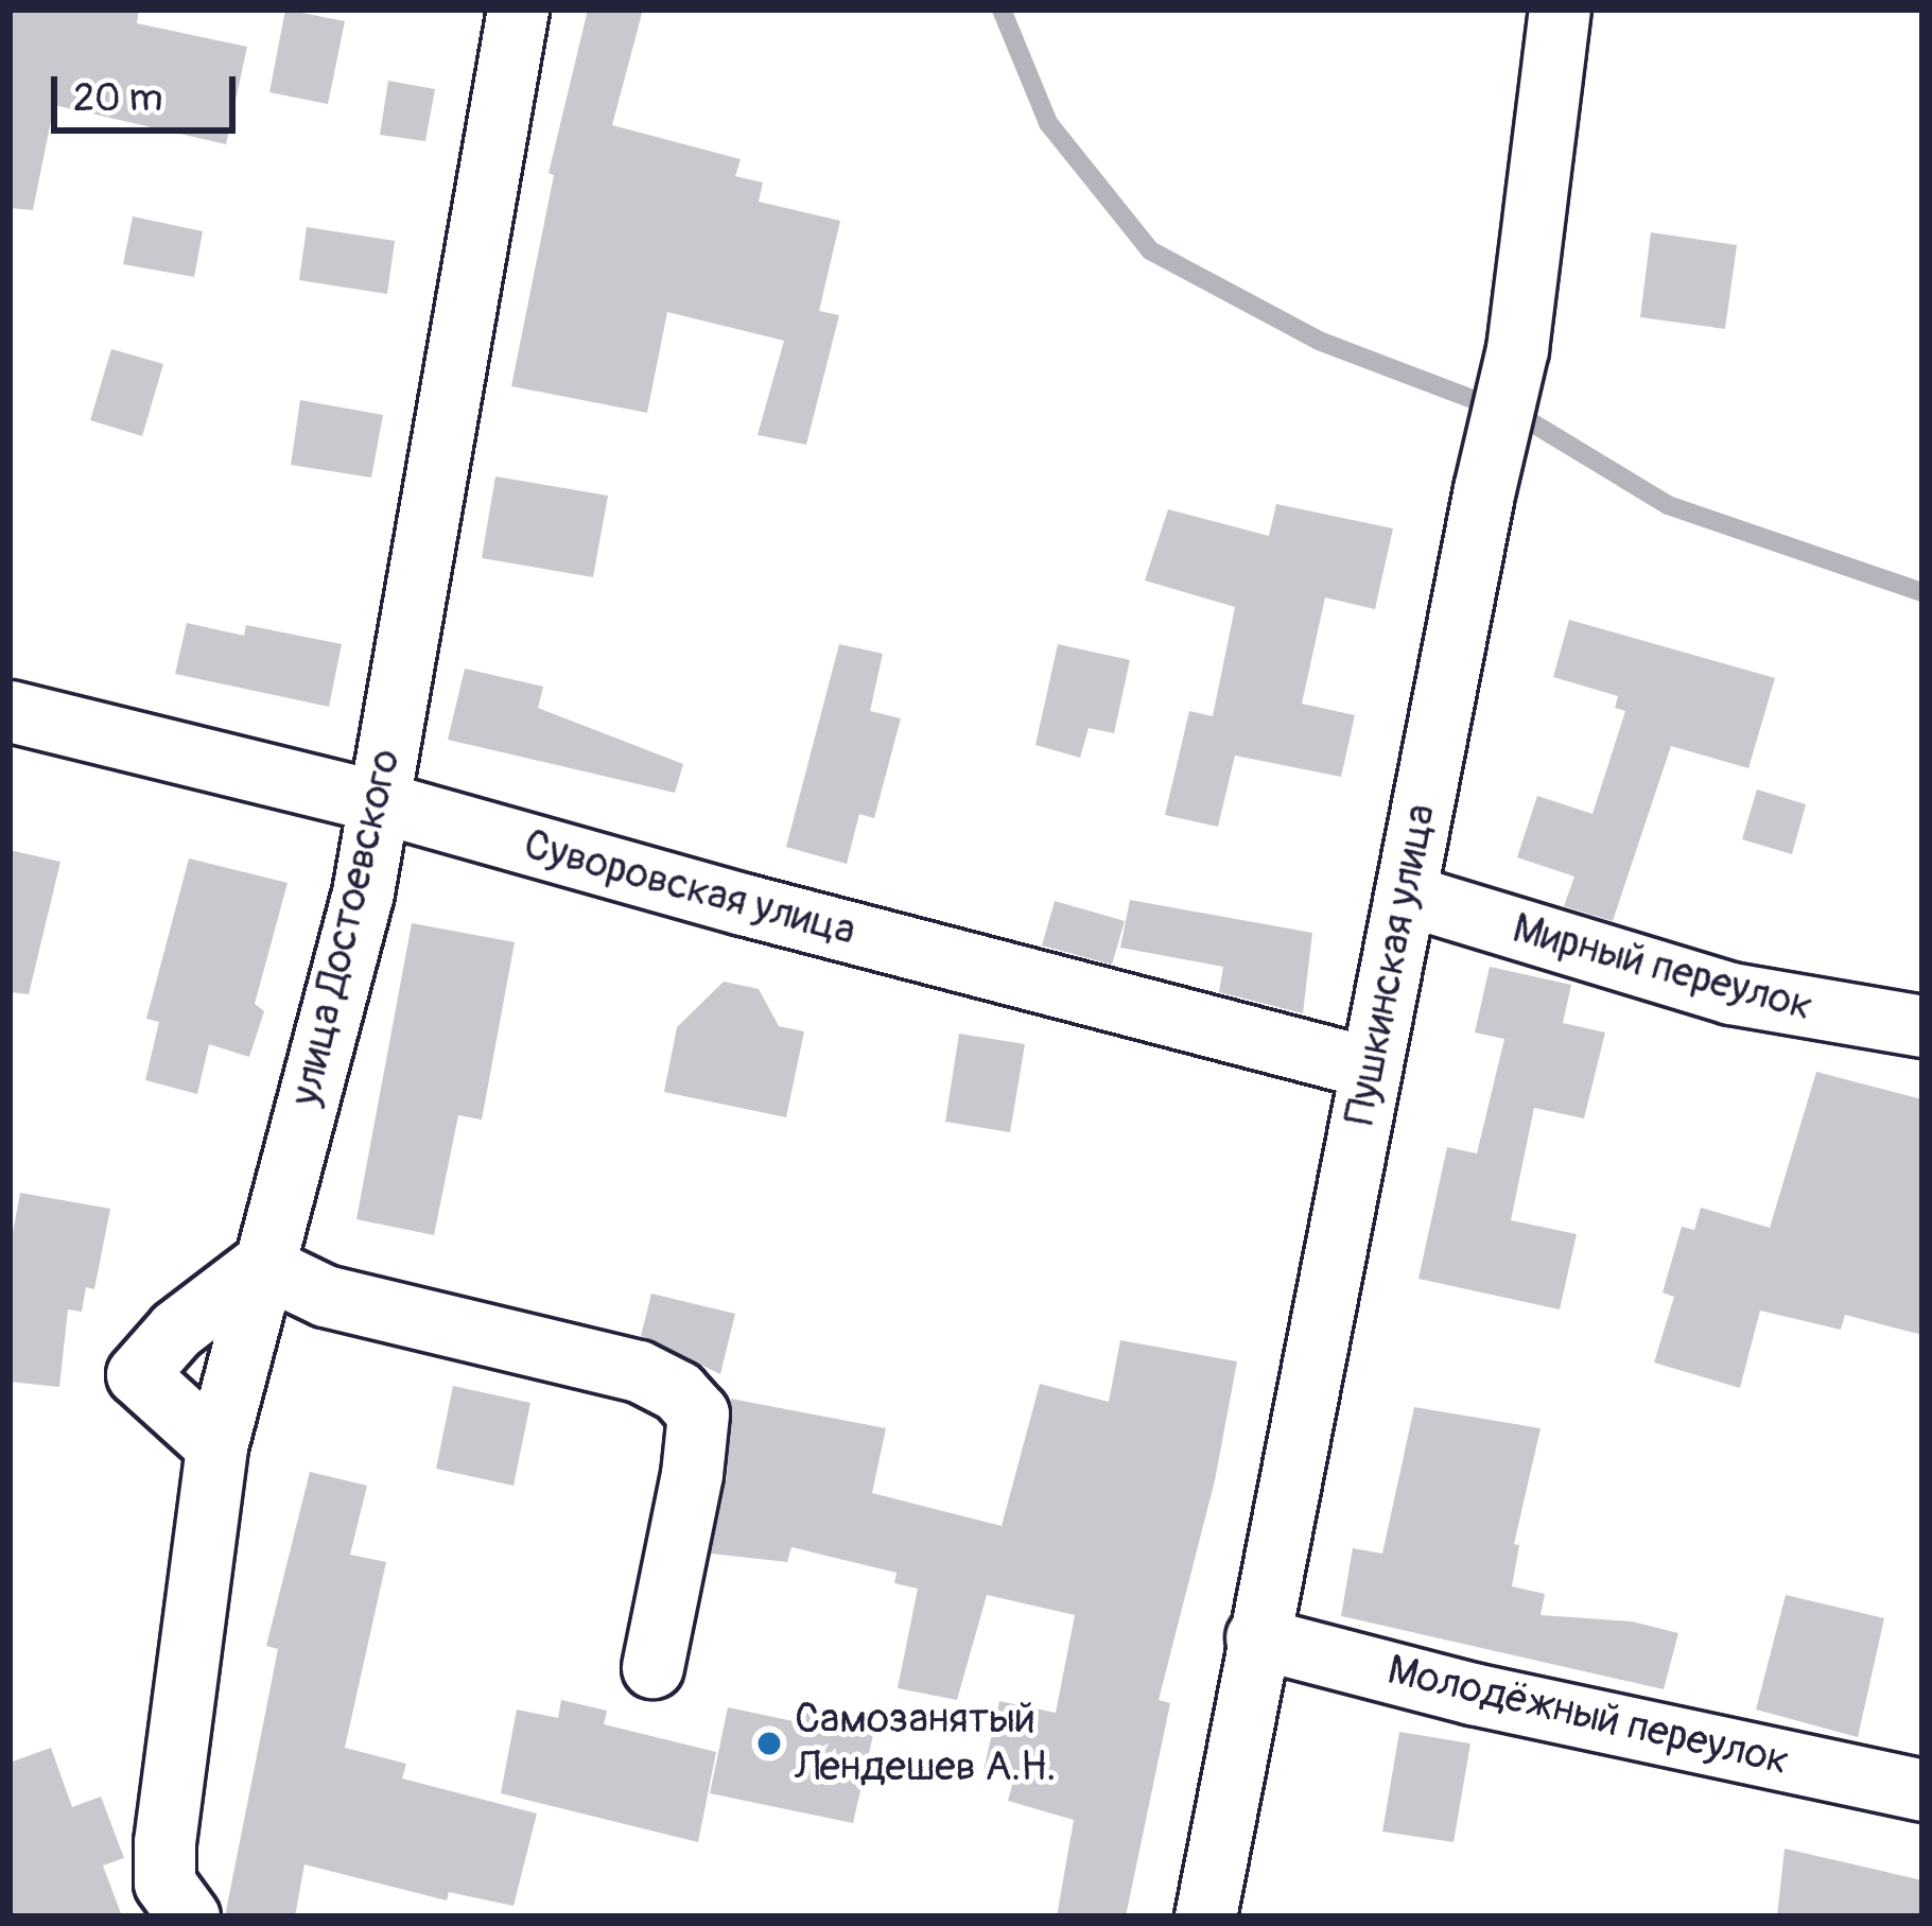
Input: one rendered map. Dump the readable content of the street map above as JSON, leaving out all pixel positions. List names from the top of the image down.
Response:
{
  "streets": {
    "street": [
      "Суворовская улица",
      "улица Достоевского",
      "Пушкинская улица",
      "Мирный переулок",
      "Молодёжный переулок"
    ]
  },
  "crossings": [
    ["Суворовская улица", "улица Достоевского"],
    ["Суворовская улица", "Пушкинская улица"],
    ["Пушкинская улица", "Мирный переулок"],
    ["Пушкинская улица", "Молодёжный переулок"]
  ],
  "places": ["Самозанятый Лендешев А.Н."],
  "scale_bar": "20 m"
}
